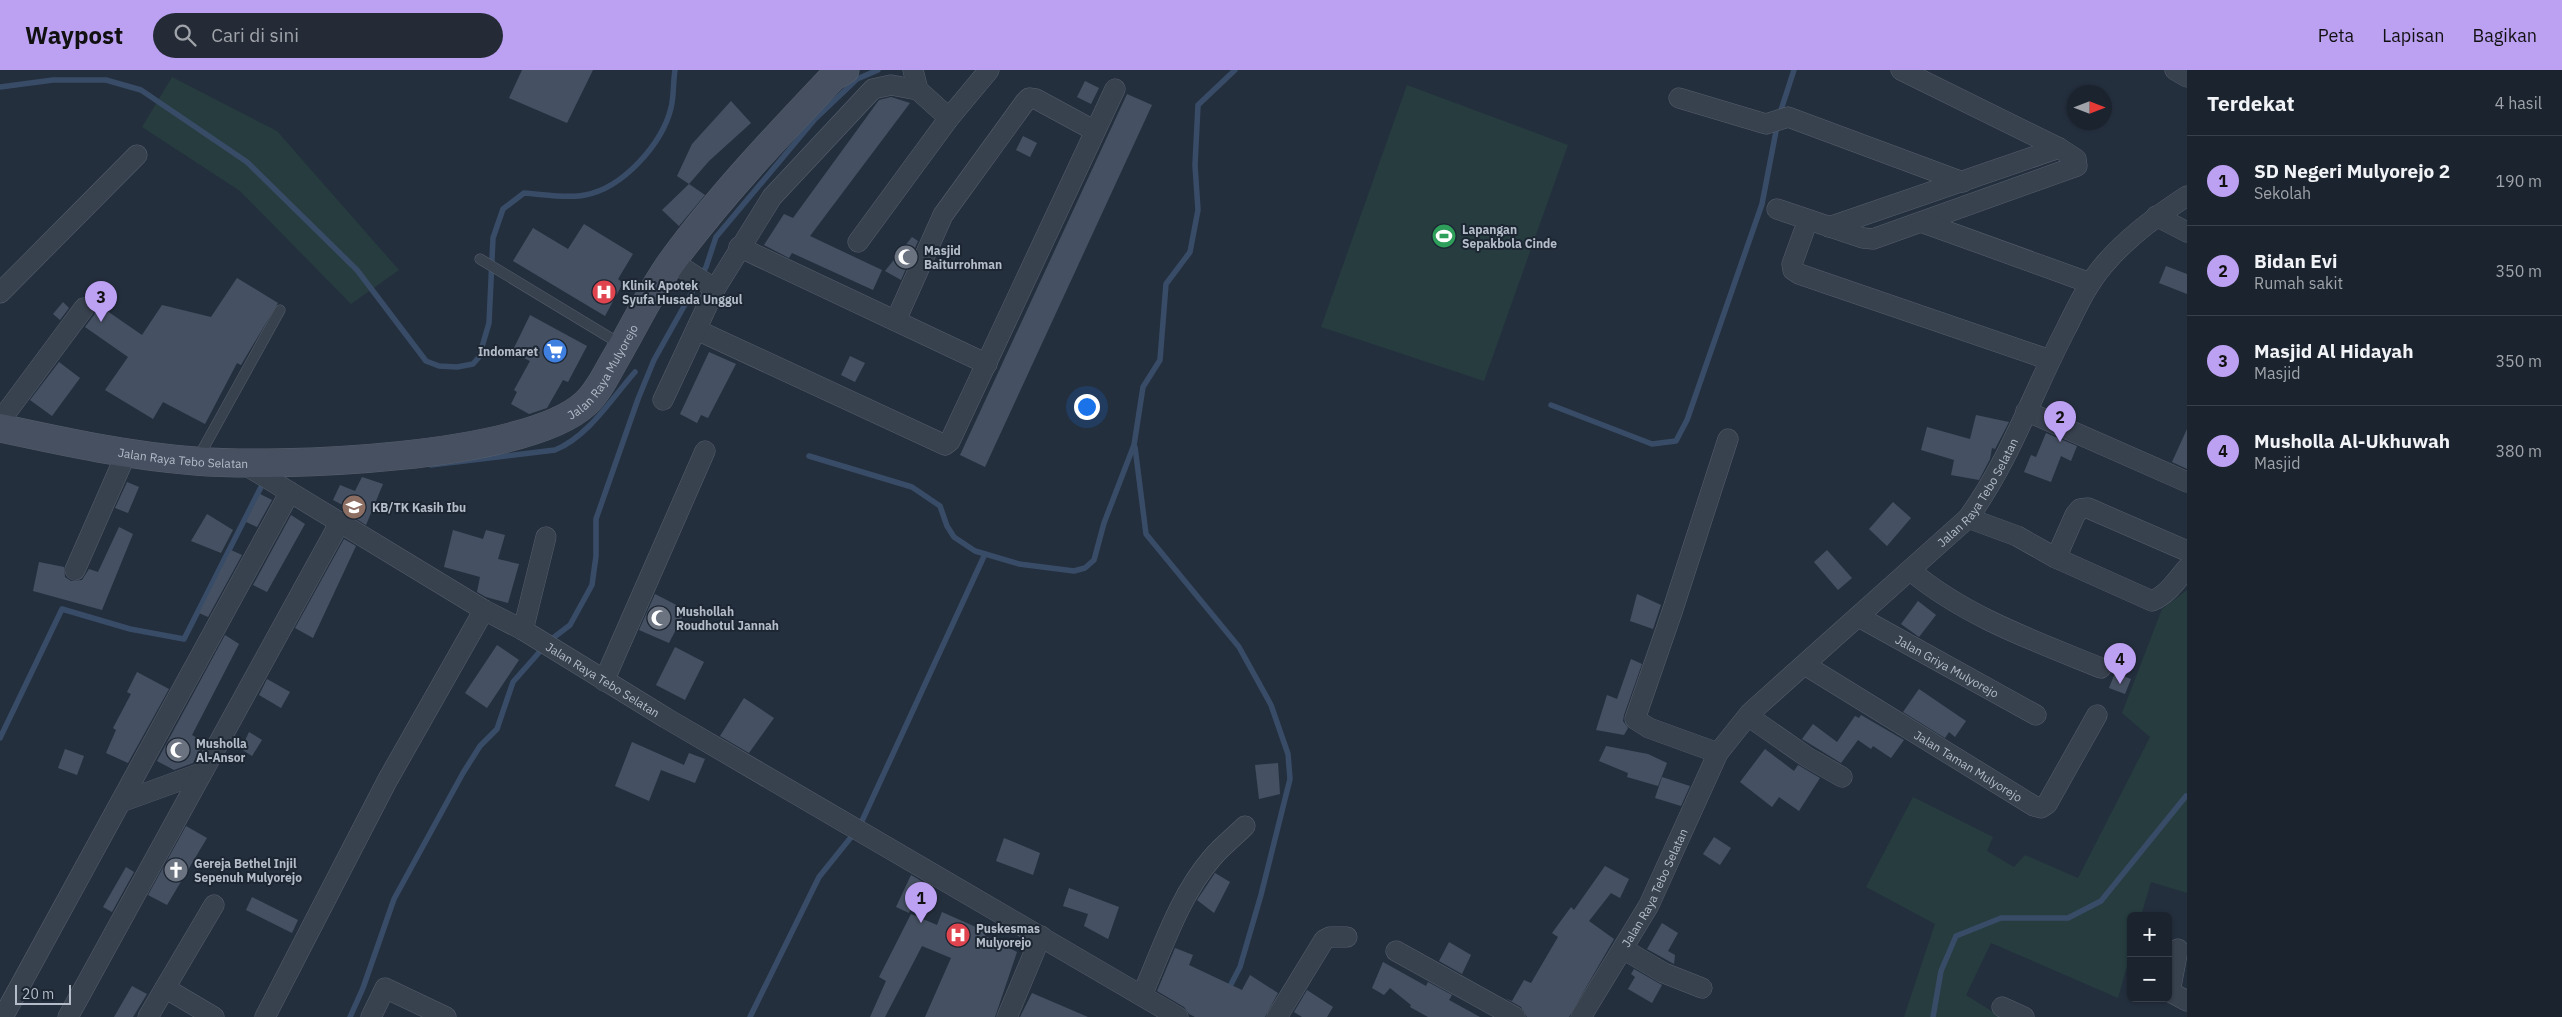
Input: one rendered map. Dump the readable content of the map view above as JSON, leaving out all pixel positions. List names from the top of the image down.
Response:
{
  "streets": {
    "main road": ["Jalan Raya Mulyorejo", "Jalan Raya Tebo Selatan"],
    "street": ["Jalan Griya Mulyorejo", "Jalan Taman Mulyorejo"]
  },
  "crossings": [
    ["Jalan Raya Mulyorejo", "Jalan Raya Tebo Selatan"],
    ["Jalan Raya Tebo Selatan", "Jalan Griya Mulyorejo"],
    ["Jalan Raya Tebo Selatan", "Jalan Taman Mulyorejo"]
  ],
  "places": {
    "sports": ["Lapangan Sepakbola Cinde"],
    "mosque": ["Masjid Baiturrohman", "Mushollah Roudhotul Jannah", "Musholla Al-Ansor"],
    "hospital": ["Klinik Apotek Syufa Husada Unggul", "Puskesmas Mulyorejo"],
    "supermarket": ["Indomaret"],
    "school or university": ["KB/TK Kasih Ibu"],
    "church": ["Gereja Bethel Injil Sepenuh Mulyorejo"]
  },
  "scale_bar": "20 m",
  "north": "right",
  "page": {
    "header": "Waypost",
    "search": "Cari di sini",
    "nav": ["Peta", "Lapisan", "Bagikan"],
    "heading": ["Terdekat", "4 hasil"],
    "list": [
      {
        "mark": "1",
        "name": "SD Negeri Mulyorejo 2",
        "note": "Sekolah",
        "value": "190 m"
      },
      {
        "mark": "2",
        "name": "Bidan Evi",
        "note": "Rumah sakit",
        "value": "350 m"
      },
      {
        "mark": "3",
        "name": "Masjid Al Hidayah",
        "note": "Masjid",
        "value": "350 m"
      },
      {
        "mark": "4",
        "name": "Musholla Al-Ukhuwah",
        "note": "Masjid",
        "value": "380 m"
      }
    ],
    "pins": [
      "3",
      "2",
      "4",
      "1"
    ],
    "map_buttons": ["+", "−"],
    "scale": "20 m"
  }
}
